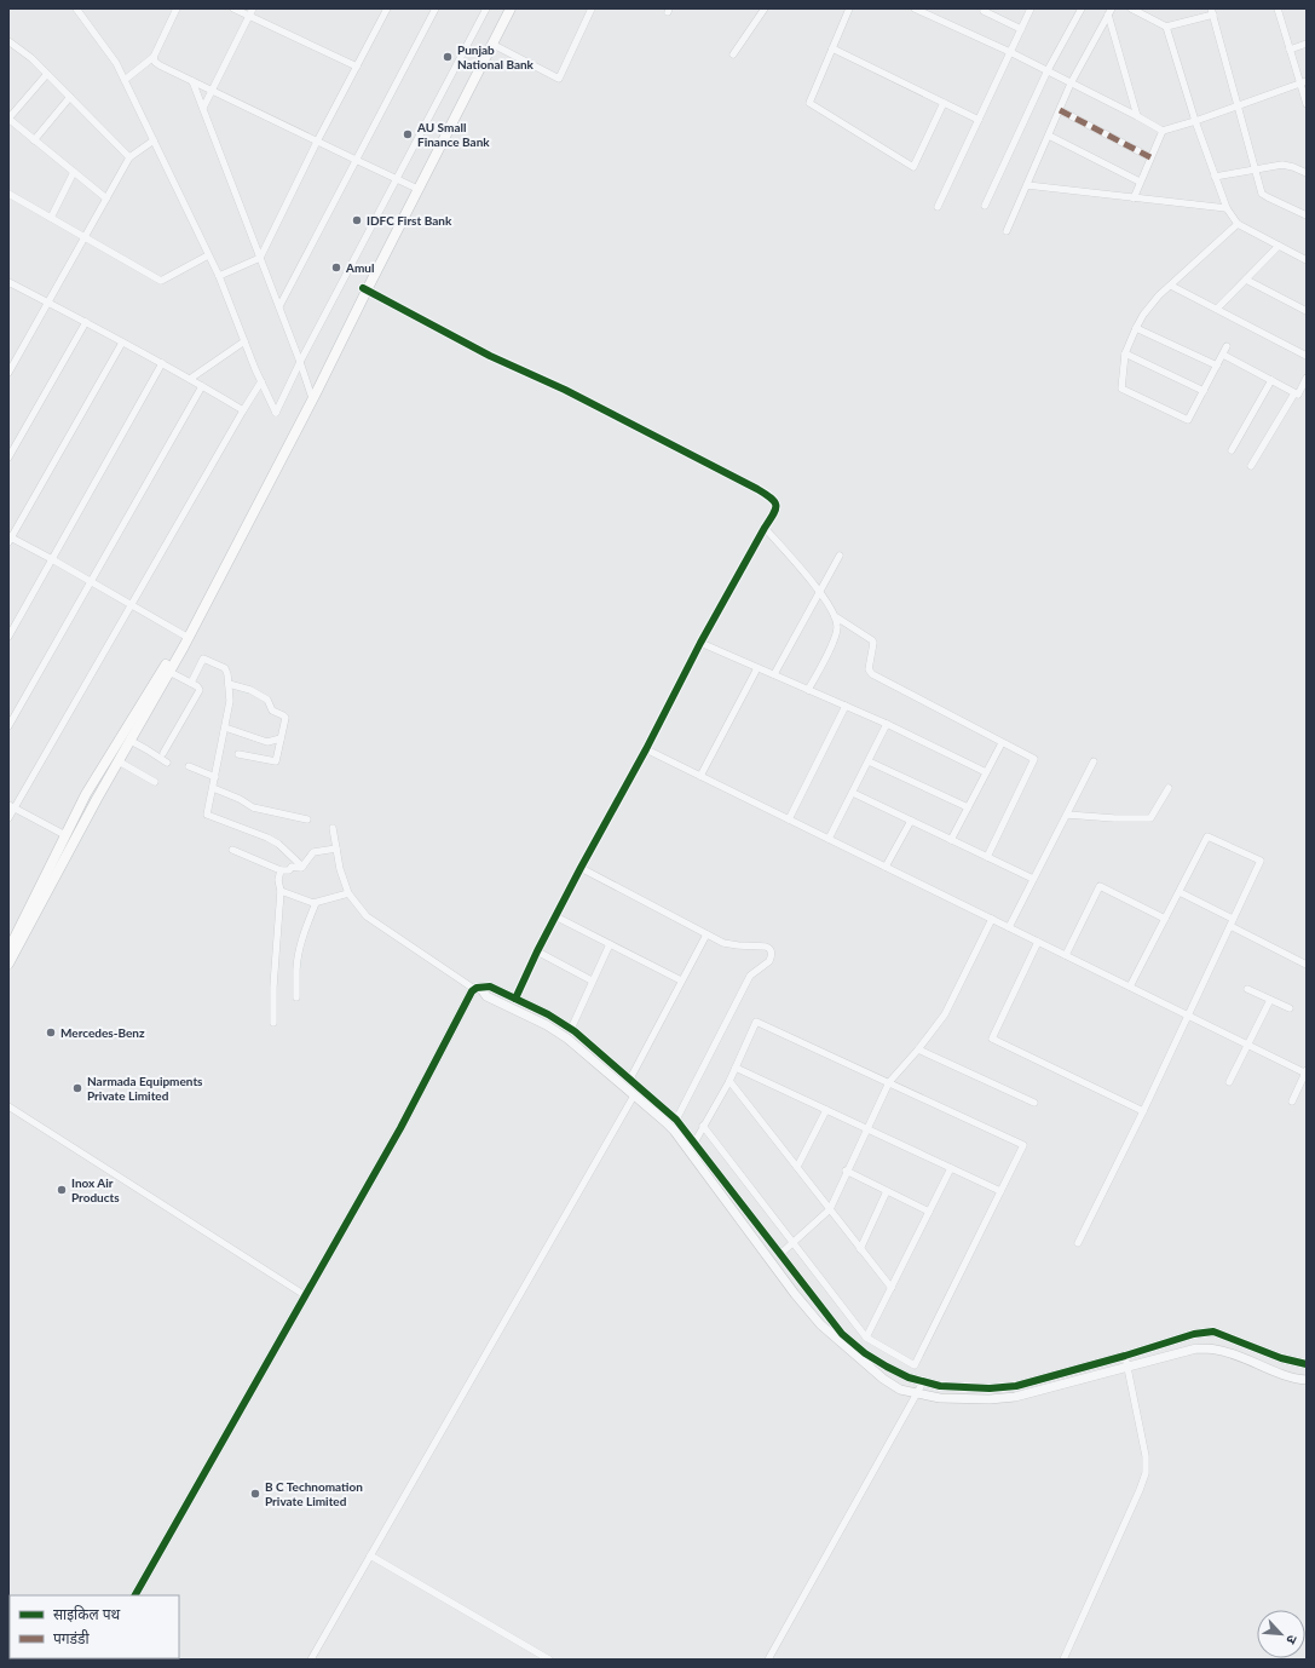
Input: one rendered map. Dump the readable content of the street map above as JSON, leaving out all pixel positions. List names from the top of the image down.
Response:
{
  "places": [
    "Punjab National Bank",
    "AU Small Finance Bank",
    "IDFC First Bank",
    "Amul",
    "Mercedes-Benz",
    "Narmada Equipments Private Limited",
    "Inox Air Products",
    "B C Technomation Private Limited"
  ],
  "legend": ["साइकिल पथ", "पगडंडी"],
  "north": "bottom right"
}
